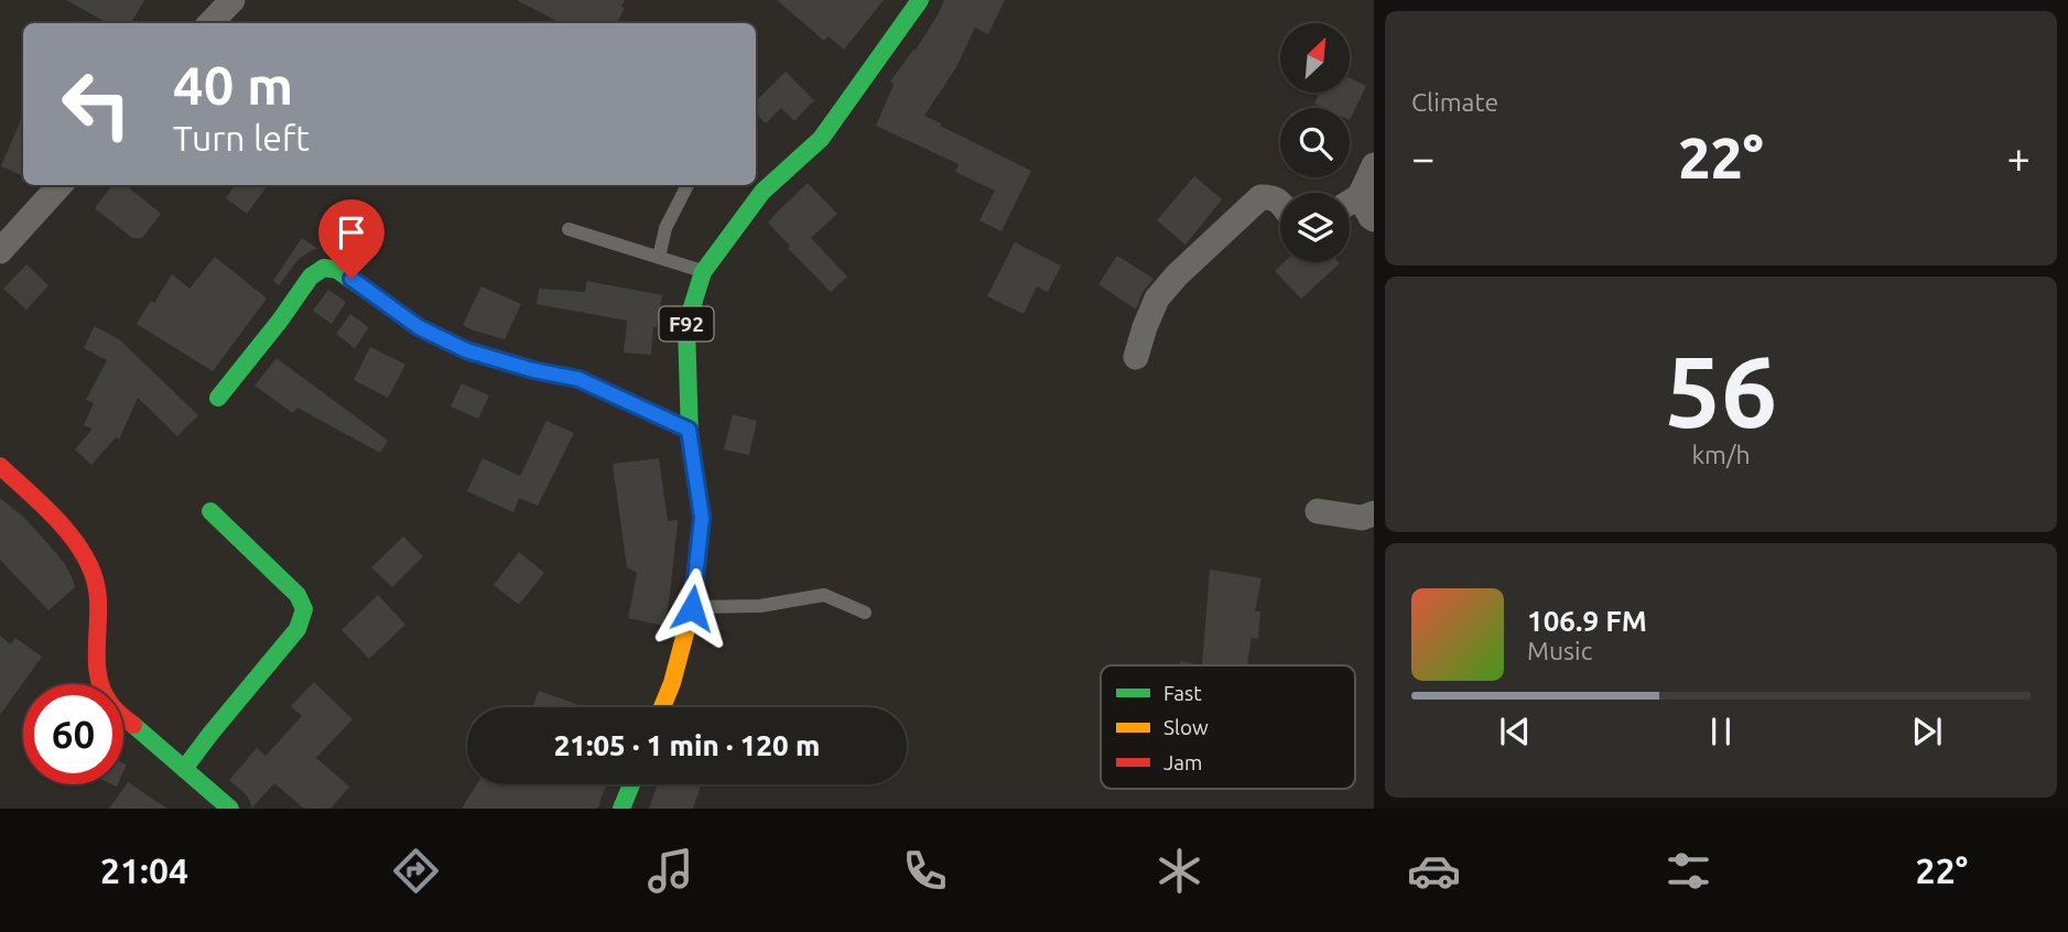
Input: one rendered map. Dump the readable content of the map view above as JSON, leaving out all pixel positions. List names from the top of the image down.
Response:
{
  "streets": {
    "street": ["F92"]
  },
  "legend": ["Fast", "Slow", "Jam"],
  "north": "top right",
  "page": {
    "tile": [
      "Climate",
      ["56", "km/h"]
    ],
    "turn": ["40 m", "Turn left"],
    "heat": ["−", "22°", "+"],
    "song": ["106.9 FM", "Music"],
    "limit": "60",
    "trip": "21:05 · 1 min · 120 m",
    "tabs": ["21:04", "22°"]
  }
}
